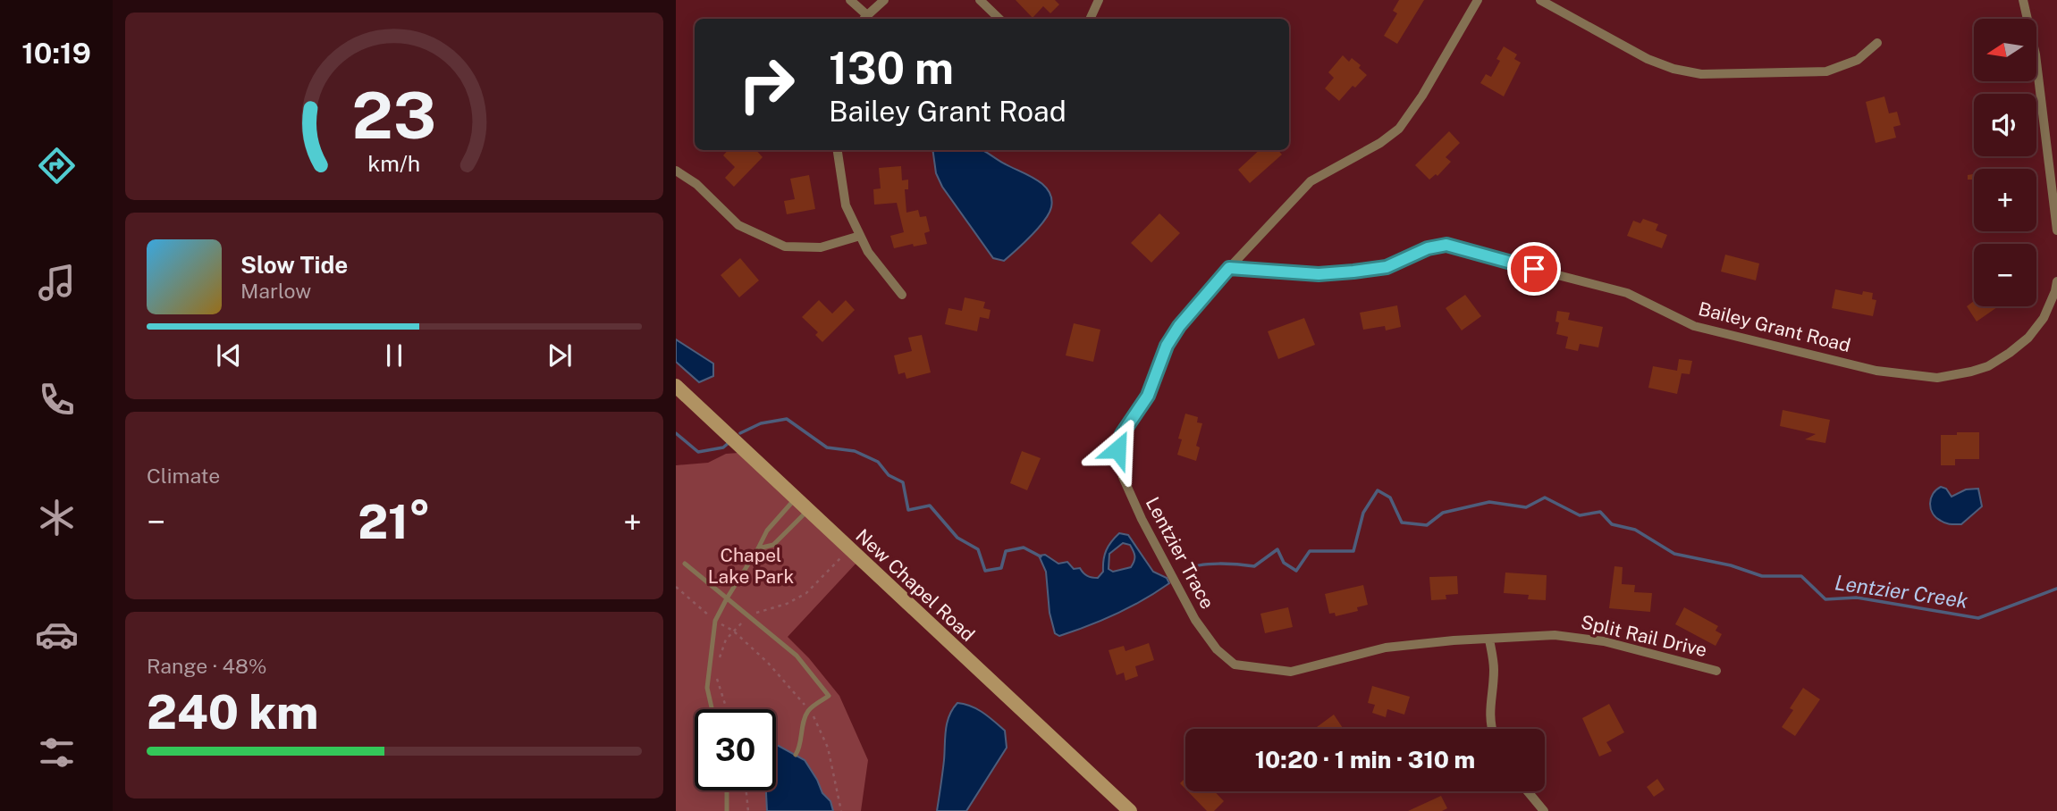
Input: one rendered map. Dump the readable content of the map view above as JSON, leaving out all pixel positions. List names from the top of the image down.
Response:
{
  "streets": {
    "street": [
      "Bailey Grant Road",
      "Lentzier Trace",
      "New Chapel Road",
      "Split Rail Drive"
    ]
  },
  "crossings": [
    ["Bailey Grant Road", "Lentzier Trace"],
    ["Lentzier Trace", "Split Rail Drive"]
  ],
  "water": ["Lentzier Creek"],
  "parks": ["Chapel Lake Park"],
  "north": "left",
  "page": {
    "tabs": "10:19",
    "map_buttons": ["+", "−"],
    "turn": ["130 m", "Bailey Grant Road"],
    "song": ["Slow Tide", "Marlow"],
    "tile": [
      "Climate",
      ["Range · 48%", "240 km"]
    ],
    "heat": ["−", "21°", "+"],
    "limit": "30",
    "trip": "10:20 · 1 min · 310 m",
    "gauge": ["23", "km/h"]
  }
}
